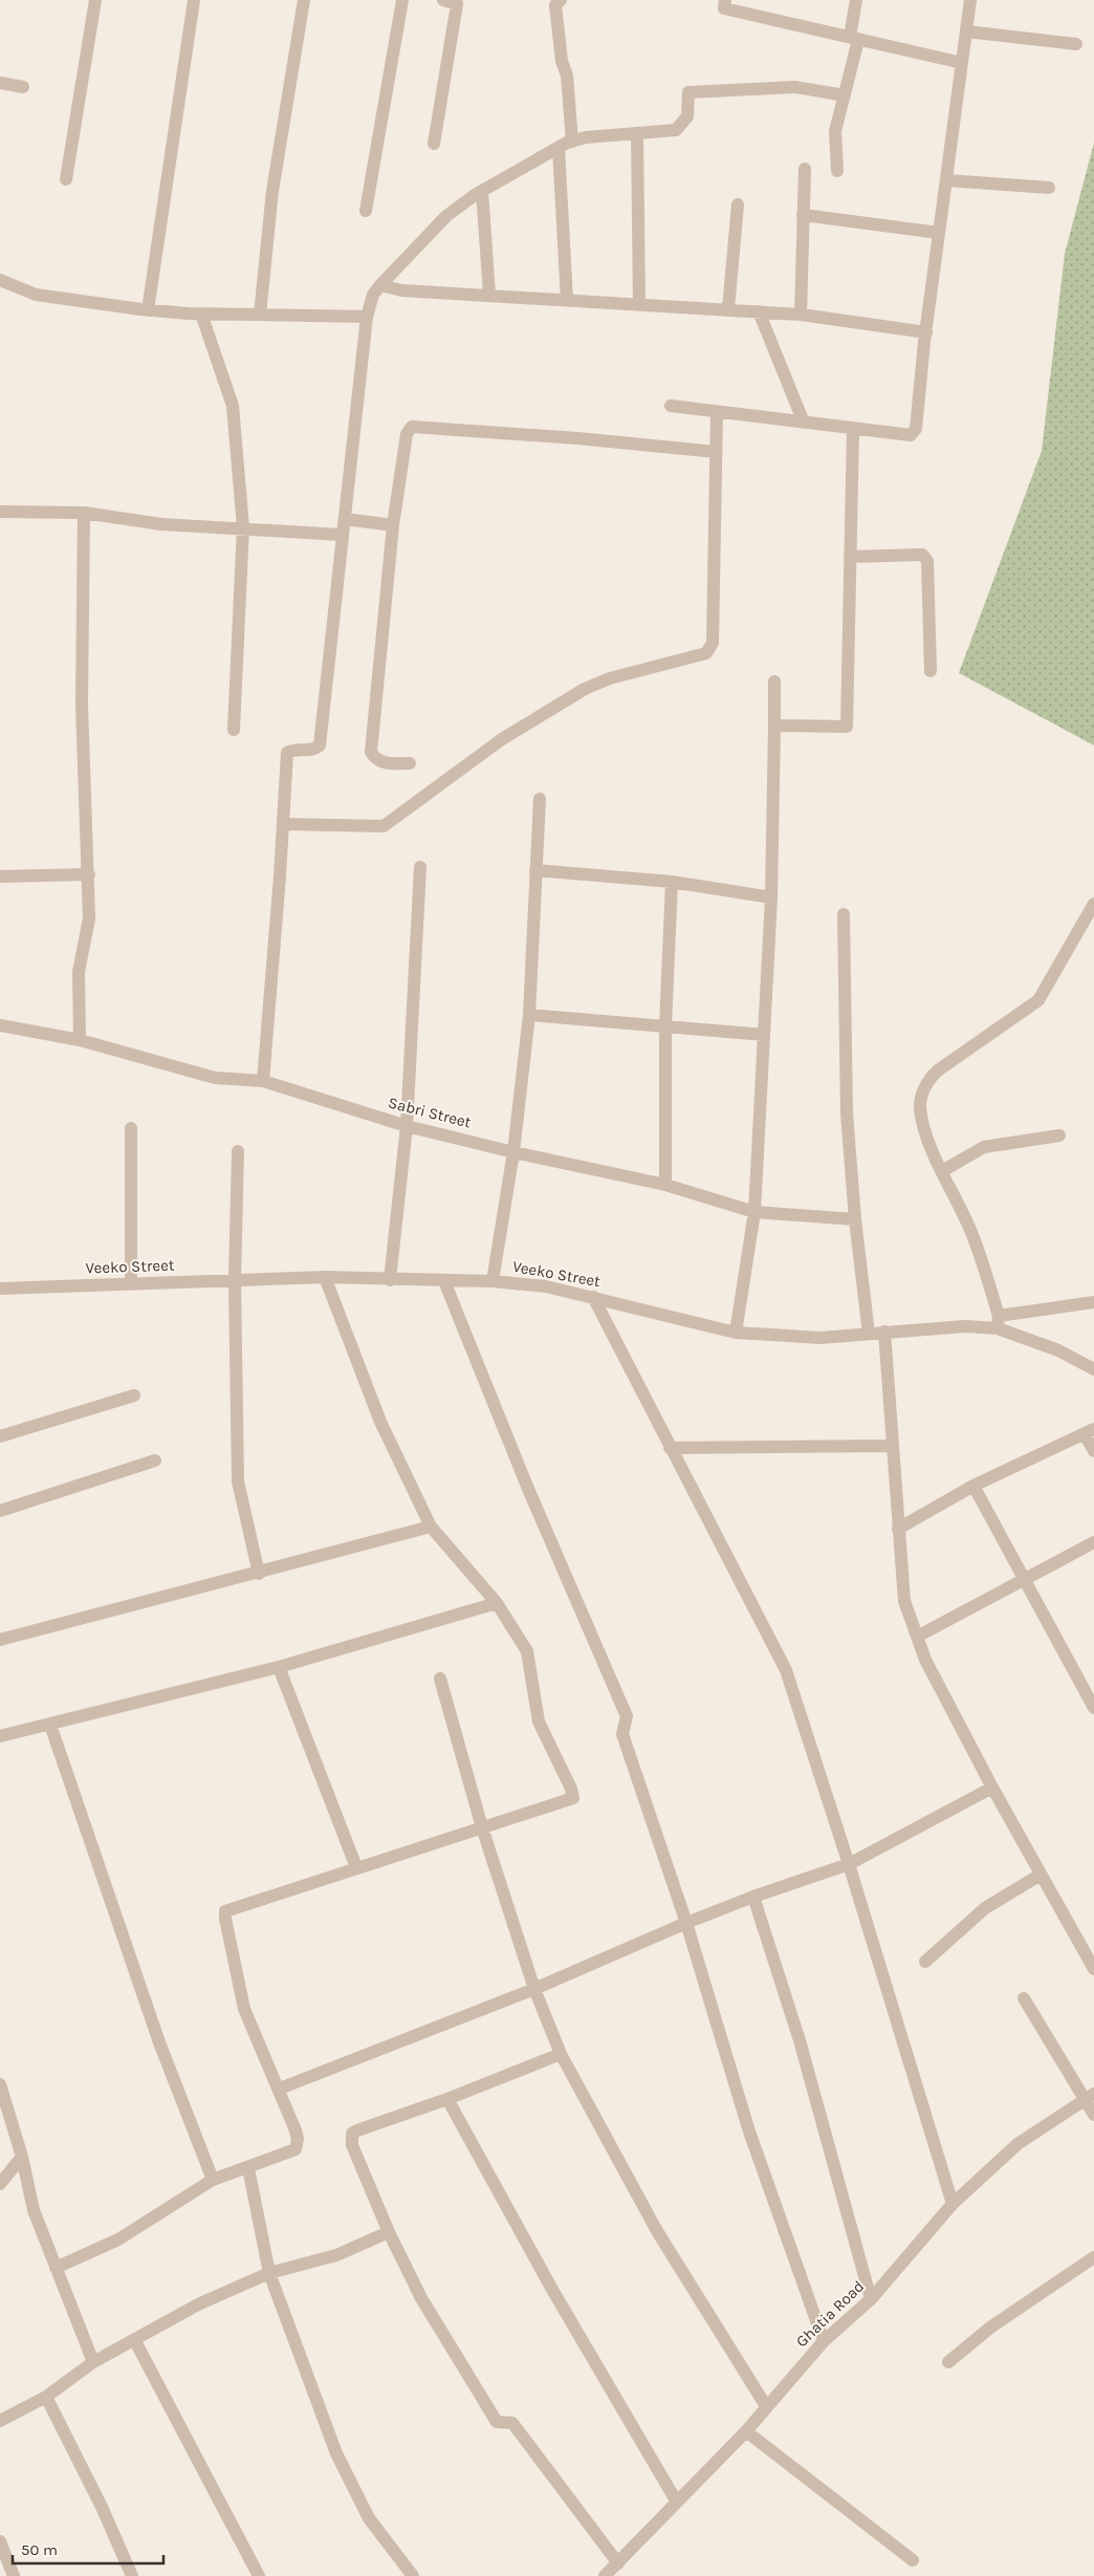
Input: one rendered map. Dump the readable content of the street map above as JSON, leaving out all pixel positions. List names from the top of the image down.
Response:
{
  "streets": {
    "street": ["Sabri Street", "Veeko Street", "Ghatia Road"]
  },
  "scale_bar": "50 m"
}
